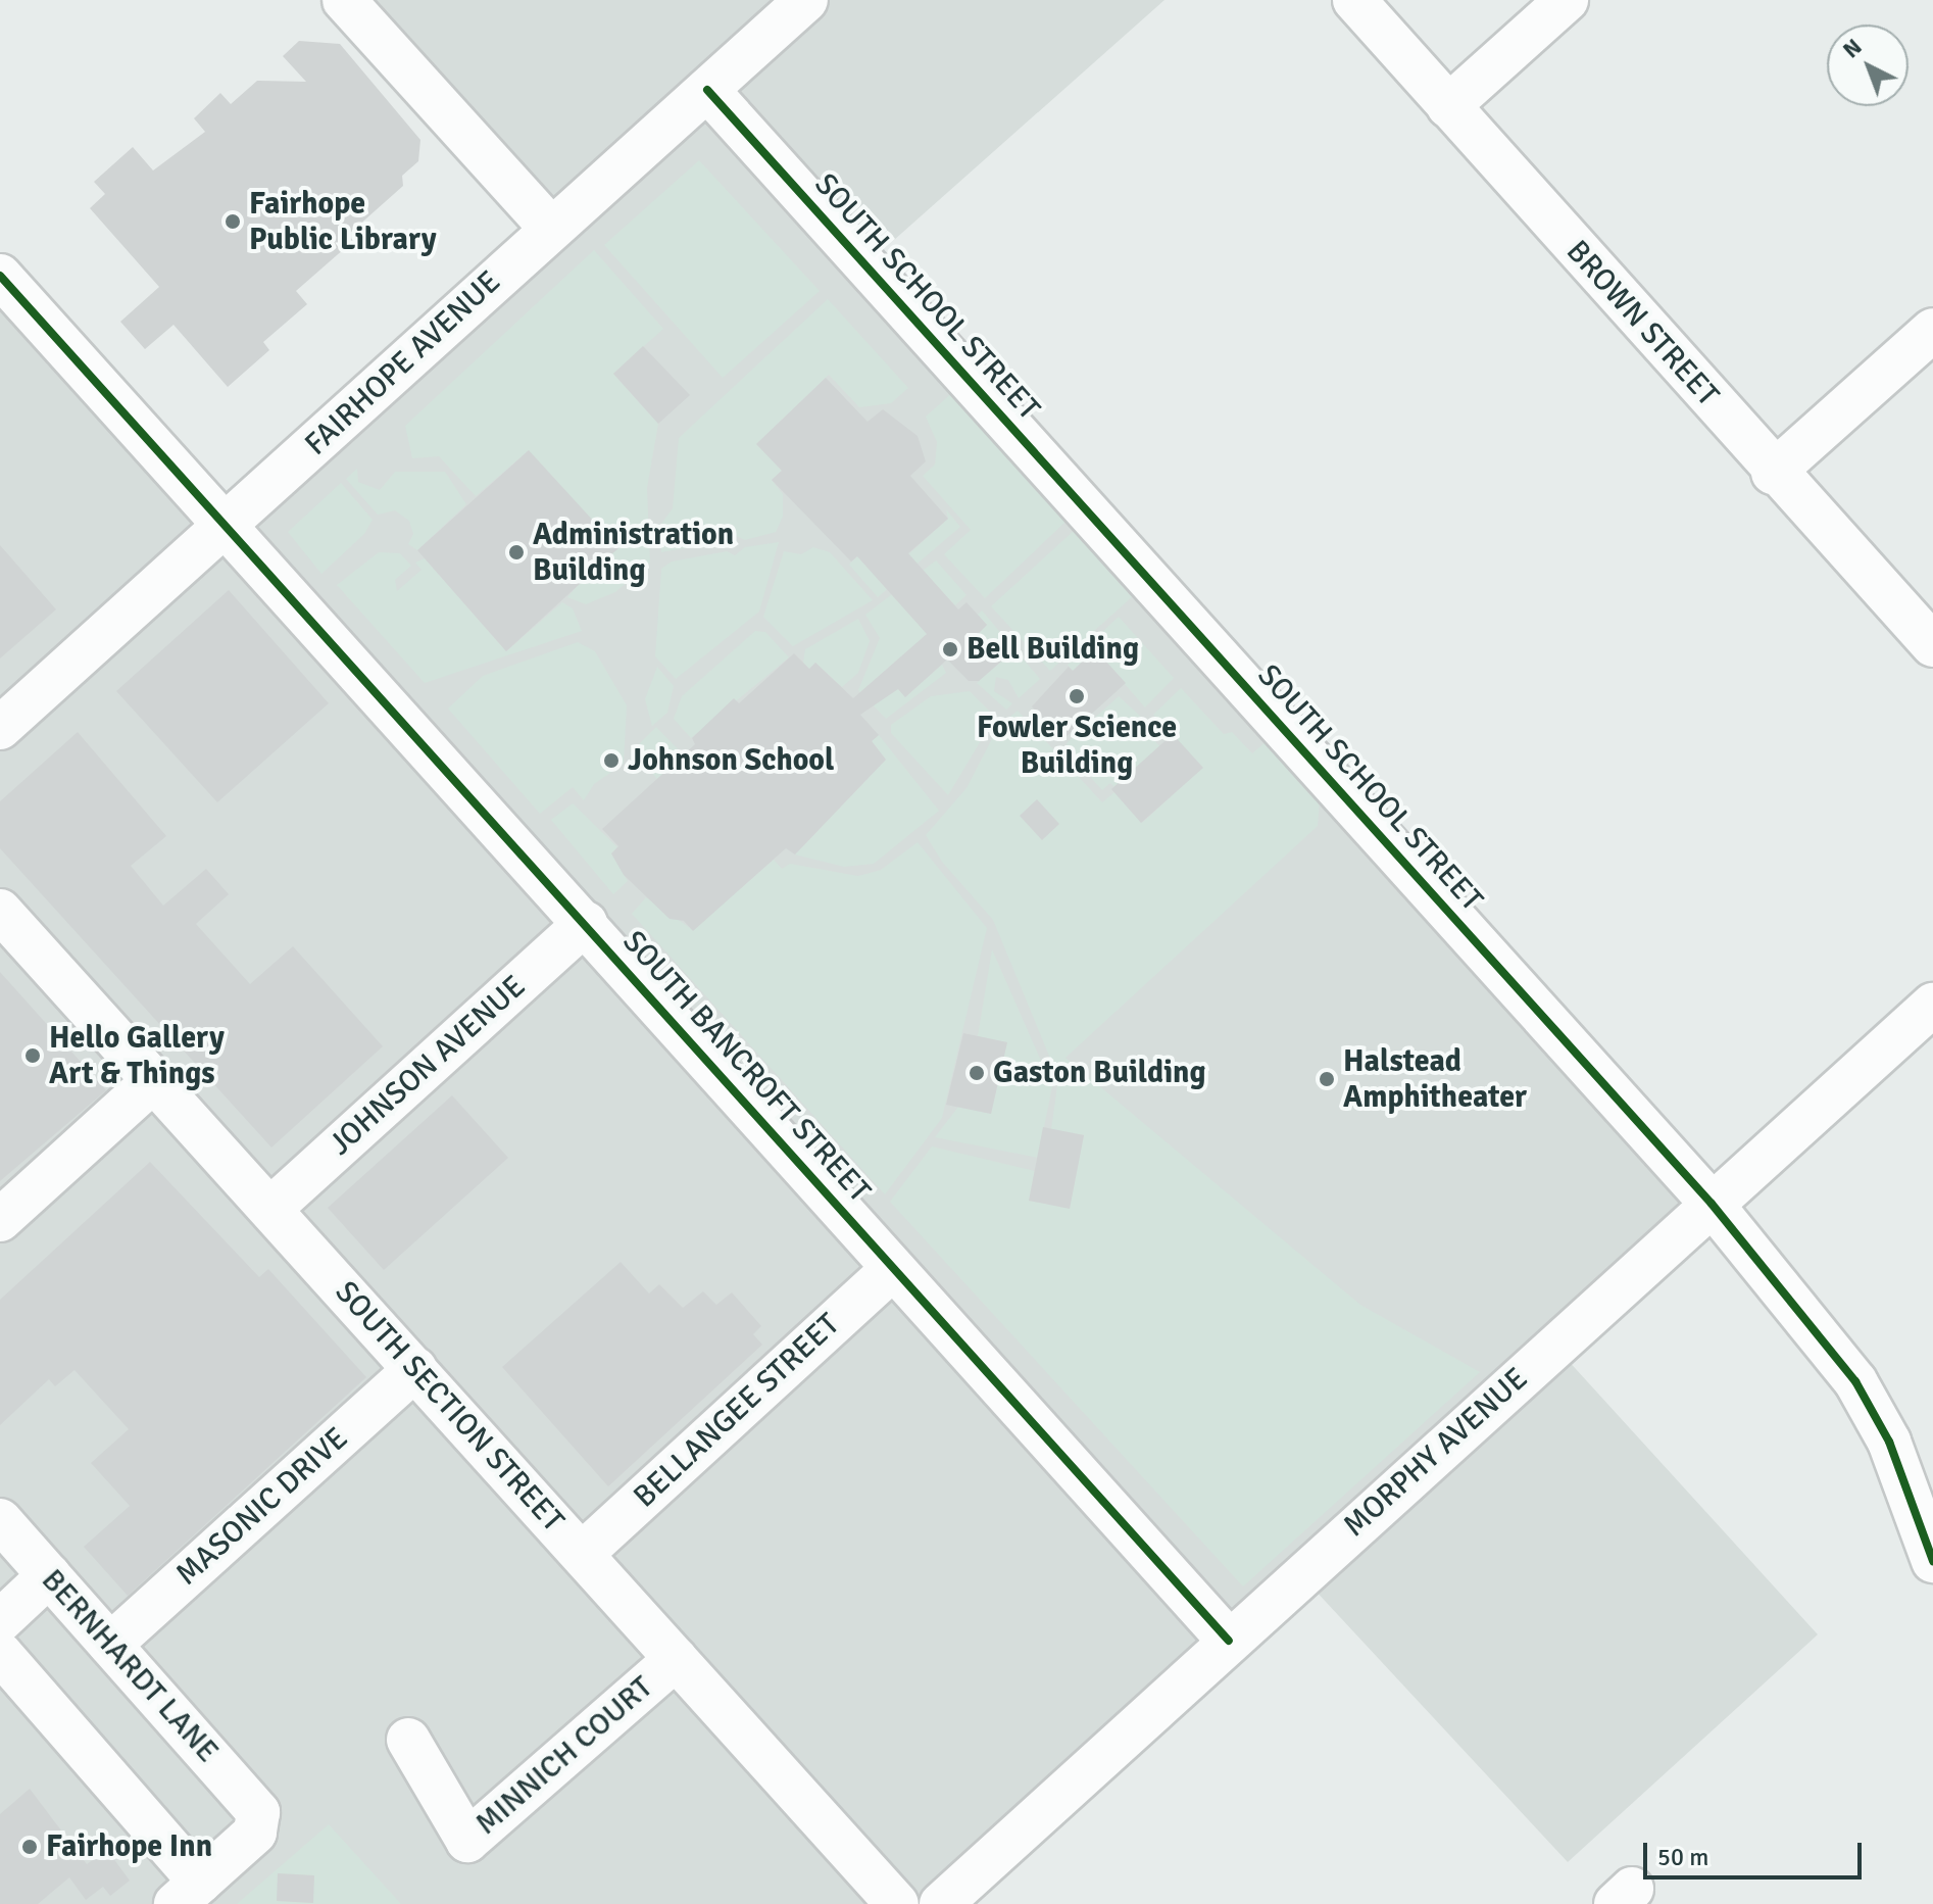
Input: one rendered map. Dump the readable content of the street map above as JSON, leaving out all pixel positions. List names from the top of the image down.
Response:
{
  "streets": {
    "street": [
      "SOUTH SCHOOL STREET",
      "BROWN STREET",
      "FAIRHOPE AVENUE",
      "JOHNSON AVENUE",
      "SOUTH BANCROFT STREET",
      "SOUTH SECTION STREET",
      "BELLANGEE STREET",
      "MORPHY AVENUE",
      "MASONIC DRIVE",
      "BERNHARDT LANE",
      "MINNICH COURT"
    ]
  },
  "crossings": [
    ["SOUTH SCHOOL STREET", "FAIRHOPE AVENUE"],
    ["SOUTH SCHOOL STREET", "MORPHY AVENUE"],
    ["FAIRHOPE AVENUE", "SOUTH BANCROFT STREET"],
    ["JOHNSON AVENUE", "SOUTH BANCROFT STREET"],
    ["JOHNSON AVENUE", "SOUTH SECTION STREET"],
    ["SOUTH BANCROFT STREET", "BELLANGEE STREET"],
    ["SOUTH BANCROFT STREET", "MORPHY AVENUE"],
    ["SOUTH SECTION STREET", "BELLANGEE STREET"],
    ["SOUTH SECTION STREET", "MASONIC DRIVE"],
    ["SOUTH SECTION STREET", "MINNICH COURT"],
    ["MASONIC DRIVE", "BERNHARDT LANE"]
  ],
  "places": [
    "Fairhope Public Library",
    "Administration Building",
    "Bell Building",
    "Fowler Science Building",
    "Johnson School",
    "Hello Gallery Art & Things",
    "Gaston Building",
    "Halstead Amphitheater",
    "Fairhope Inn"
  ],
  "scale_bar": "50 m",
  "north": "top left"
}
